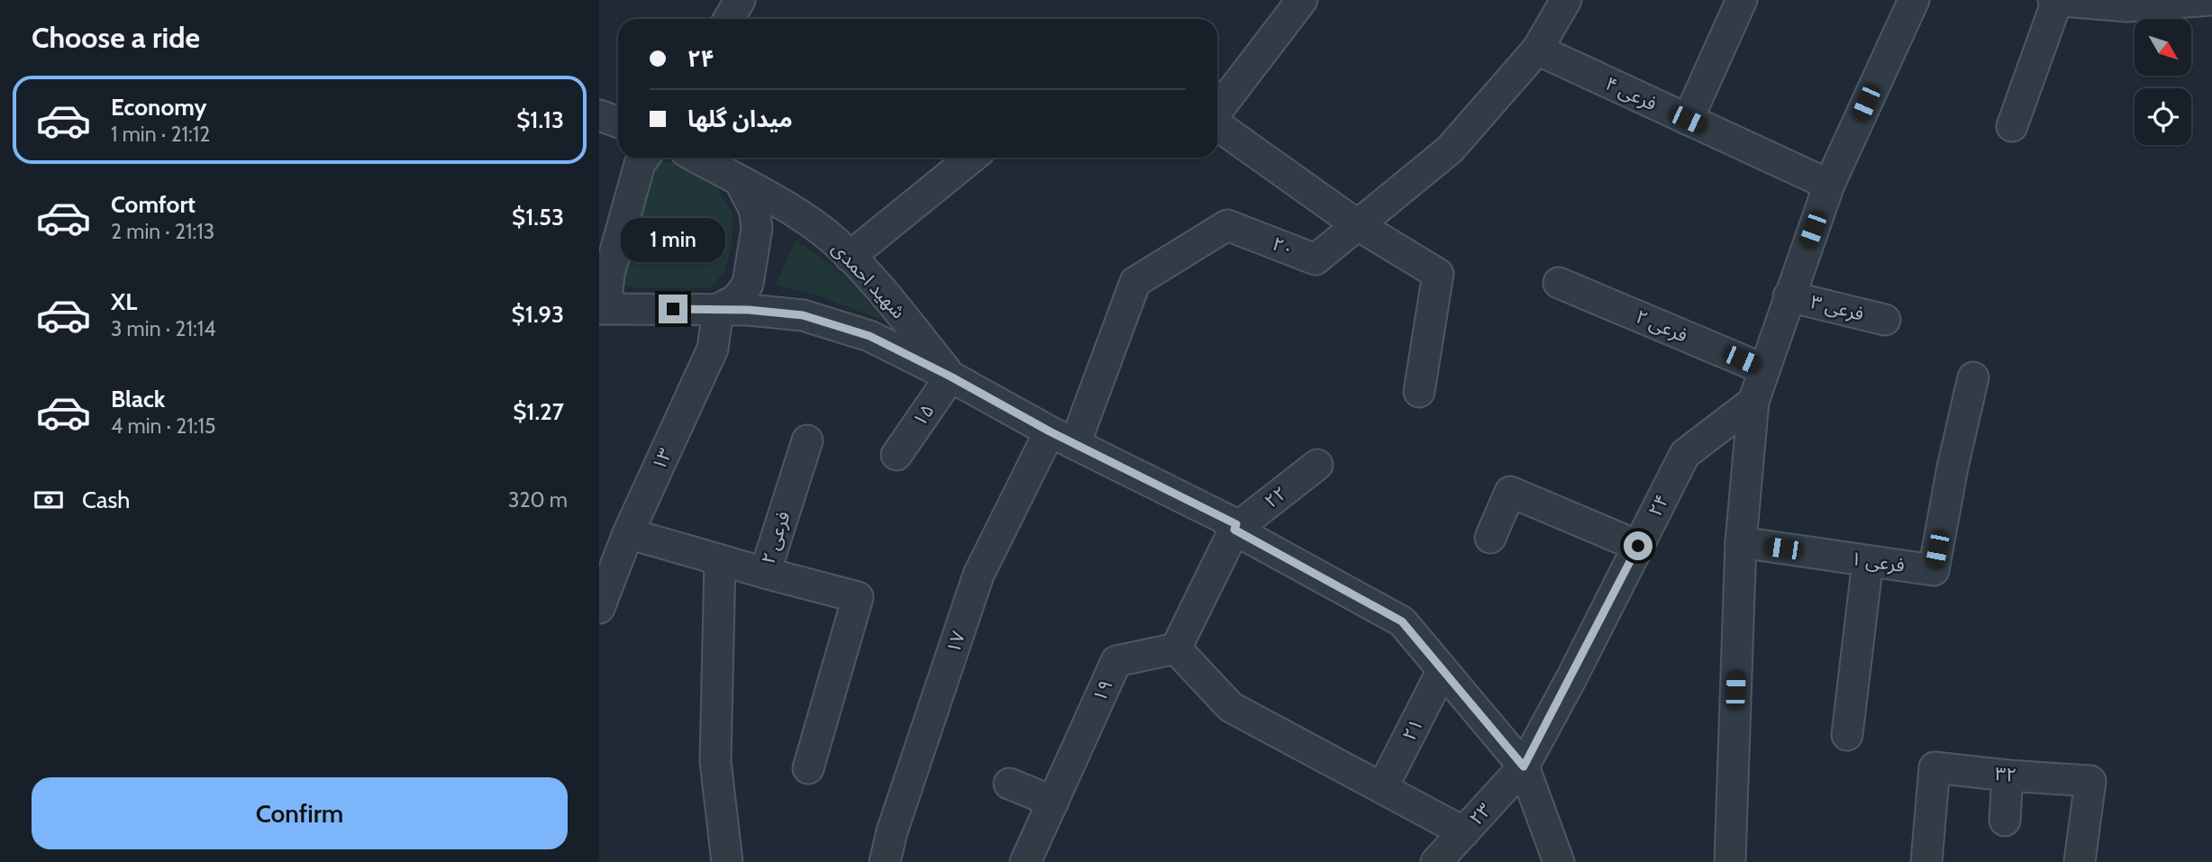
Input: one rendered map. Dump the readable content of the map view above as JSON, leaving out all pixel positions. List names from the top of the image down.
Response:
{
  "streets": {
    "street": [
      "فرعی ۴",
      "۲۰",
      "شهید احمدی",
      "فرعی ۳",
      "فرعی ۲",
      "۱۵",
      "۱۳",
      "۲۲",
      "۲۴",
      "فرعی ۱",
      "۱۷",
      "۱۹",
      "۲۱",
      "۳۲",
      "۲۳"
    ]
  },
  "crossings": [
    ["فرعی ۴", "۲۰"],
    ["۲۰", "شهید احمدی"],
    ["۲۰", "۱۷"],
    ["شهید احمدی", "۱۵"],
    ["شهید احمدی", "۱۳"],
    ["شهید احمدی", "۲۲"],
    ["شهید احمدی", "۲۴"],
    ["شهید احمدی", "۱۷"],
    ["شهید احمدی", "۲۱"],
    ["شهید احمدی", "۲۳"],
    ["فرعی ۲", "۱۳"],
    ["۲۴", "۲۳"]
  ],
  "north": "bottom right",
  "page": {
    "heading": "Choose a ride",
    "banner": ["۲۴", "میدان گلها"],
    "list": [
      {
        "name": "Economy",
        "note": "1 min · 21:12",
        "value": "$1.13"
      },
      {
        "name": "Comfort",
        "note": "2 min · 21:13",
        "value": "$1.53"
      },
      {
        "name": "XL",
        "note": "3 min · 21:14",
        "value": "$1.93"
      },
      {
        "name": "Black",
        "note": "4 min · 21:15",
        "value": "$1.27"
      }
    ],
    "bubble": "1 min",
    "pay": ["Cash", "320 m"],
    "buttons": "Confirm"
  }
}
